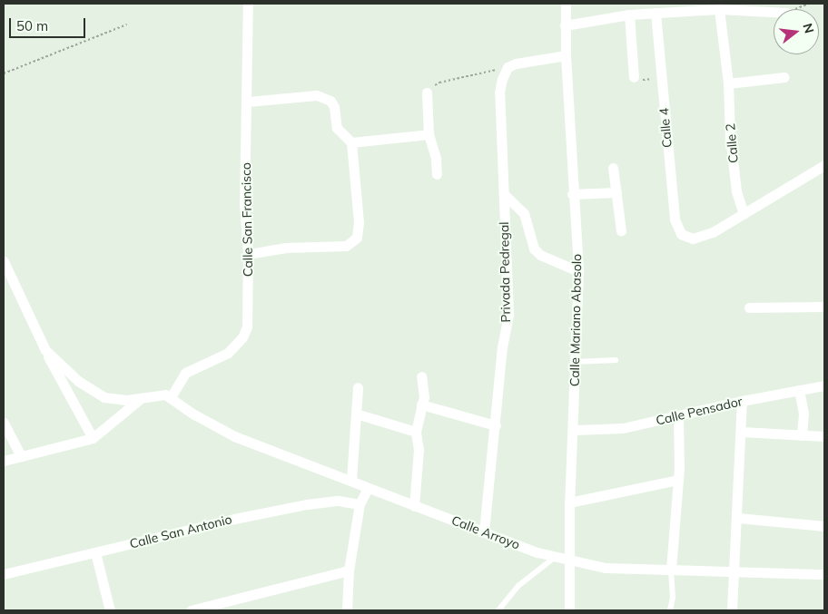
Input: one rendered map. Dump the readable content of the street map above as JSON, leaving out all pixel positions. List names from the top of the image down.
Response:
{
  "streets": {
    "street": [
      "Calle 4",
      "Calle 2",
      "Calle San Francisco",
      "Privada Pedregal",
      "Calle Mariano Abasolo",
      "Calle Pensador",
      "Calle San Antonio",
      "Calle Arroyo"
    ]
  },
  "crossings": [
    ["Calle 4", "Calle 2"],
    ["Calle San Francisco", "Calle Arroyo"],
    ["Privada Pedregal", "Calle Arroyo"],
    ["Calle Mariano Abasolo", "Calle Pensador"],
    ["Calle Mariano Abasolo", "Calle Arroyo"]
  ],
  "scale_bar": "50 m",
  "north": "right"
}
